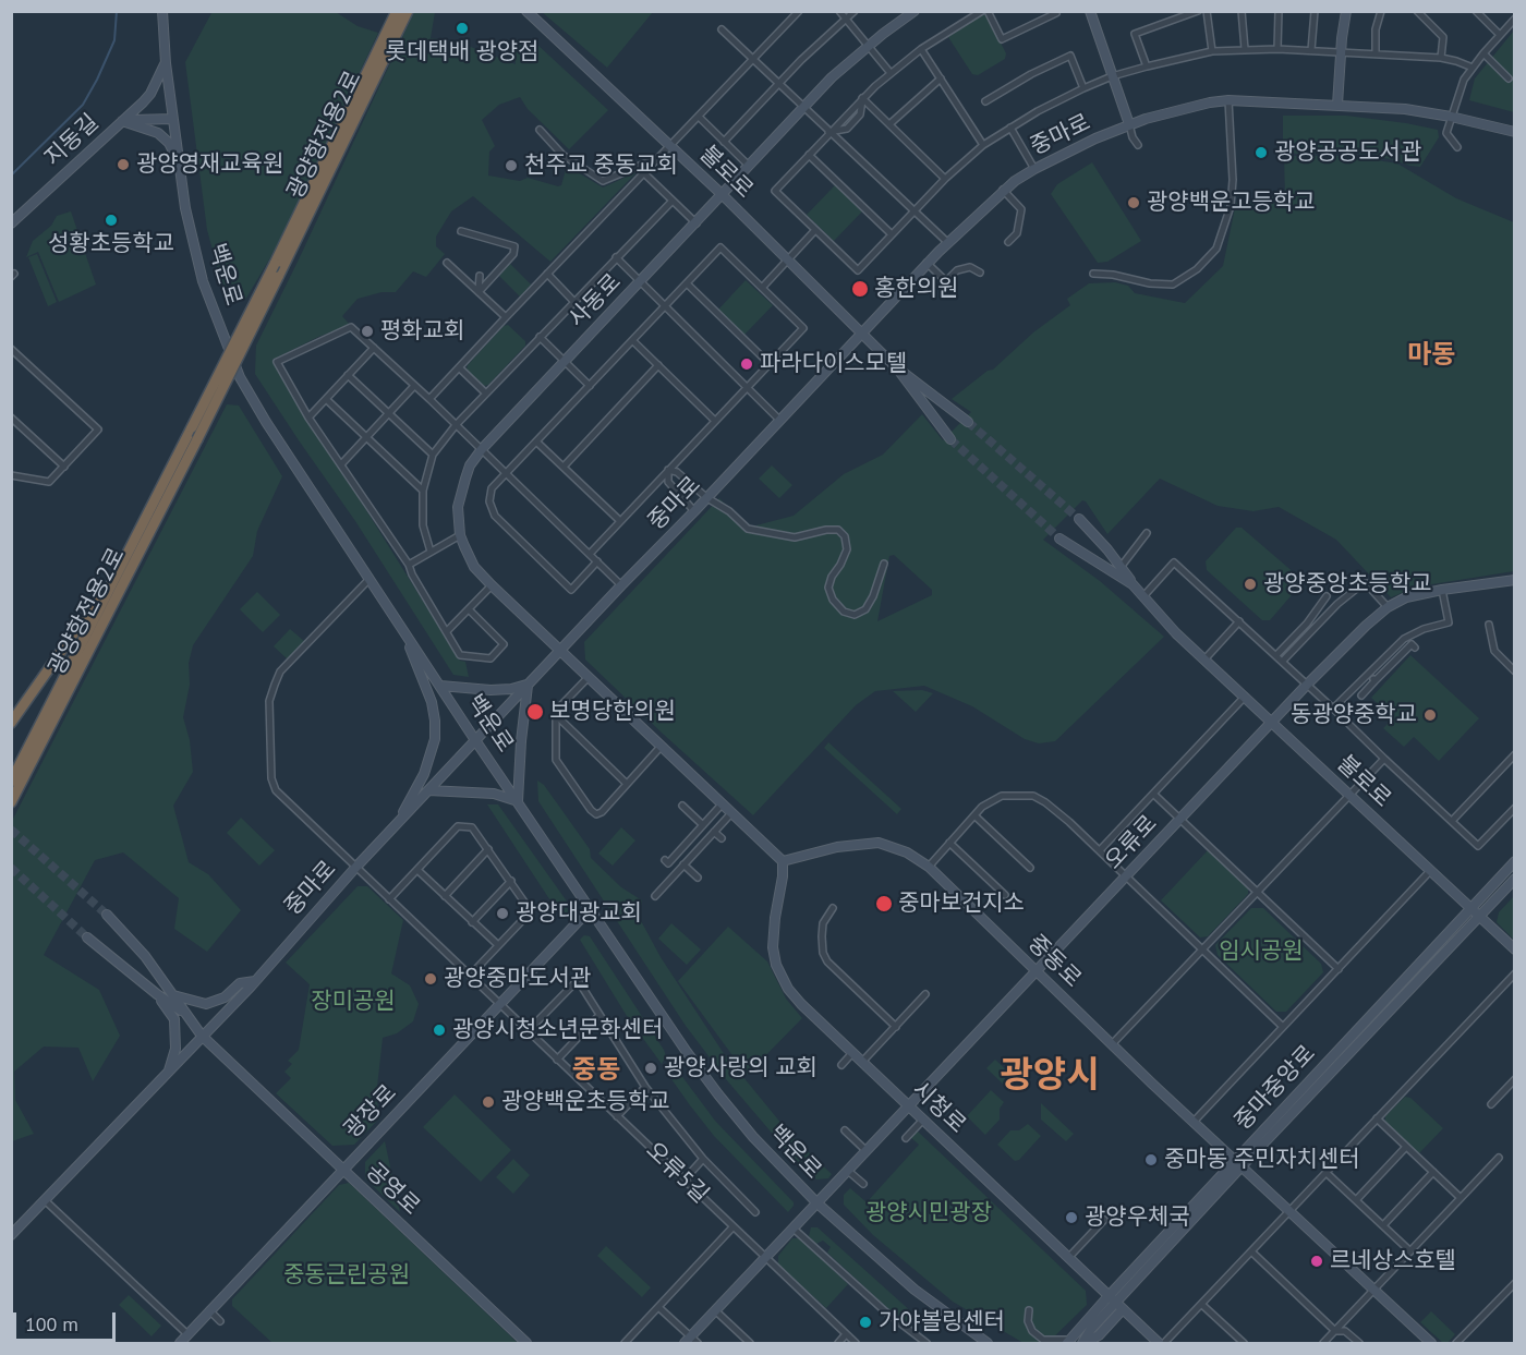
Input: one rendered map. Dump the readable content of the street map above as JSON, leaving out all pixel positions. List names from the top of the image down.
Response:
{
  "streets": {
    "highway": ["광양항전용2로"],
    "street": [
      "중마로",
      "지동길",
      "불로로",
      "백운로",
      "사동로",
      "오류로",
      "중동로",
      "중마중앙로",
      "시청로",
      "광장로",
      "오류5길",
      "공영로"
    ]
  },
  "crossings": [
    ["중마로", "불로로"],
    ["중마로", "백운로"],
    ["중마로", "사동로"],
    ["중마로", "오류5길"],
    ["중마로", "공영로"],
    ["지동길", "백운로"],
    ["불로로", "사동로"],
    ["불로로", "오류로"],
    ["불로로", "중마중앙로"],
    ["백운로", "오류로"],
    ["백운로", "광장로"],
    ["백운로", "오류5길"],
    ["오류로", "중동로"],
    ["오류로", "시청로"],
    ["중동로", "중마중앙로"],
    ["중동로", "시청로"],
    ["중마중앙로", "시청로"],
    ["광장로", "오류5길"],
    ["광장로", "공영로"]
  ],
  "districts": ["마동", "중동", "광양시"],
  "parks": [
    "임시공원",
    "장미공원",
    "광양시민광장",
    "중동근린공원"
  ],
  "places": [
    "롯데택배 광양점",
    "광양공공도서관",
    "광양영재교육원",
    "천주교 중동교회",
    "광양백운고등학교",
    "성황초등학교",
    "홍한의원",
    "평화교회",
    "파라다이스모텔",
    "광양중앙초등학교",
    "보명당한의원",
    "동광양중학교",
    "중마보건지소",
    "광양대광교회",
    "광양중마도서관",
    "광양시청소년문화센터",
    "광양사랑의 교회",
    "광양백운초등학교",
    "중마동 주민자치센터",
    "광양우체국",
    "르네상스호텔",
    "가야볼링센터"
  ],
  "scale_bar": "100 m"
}
